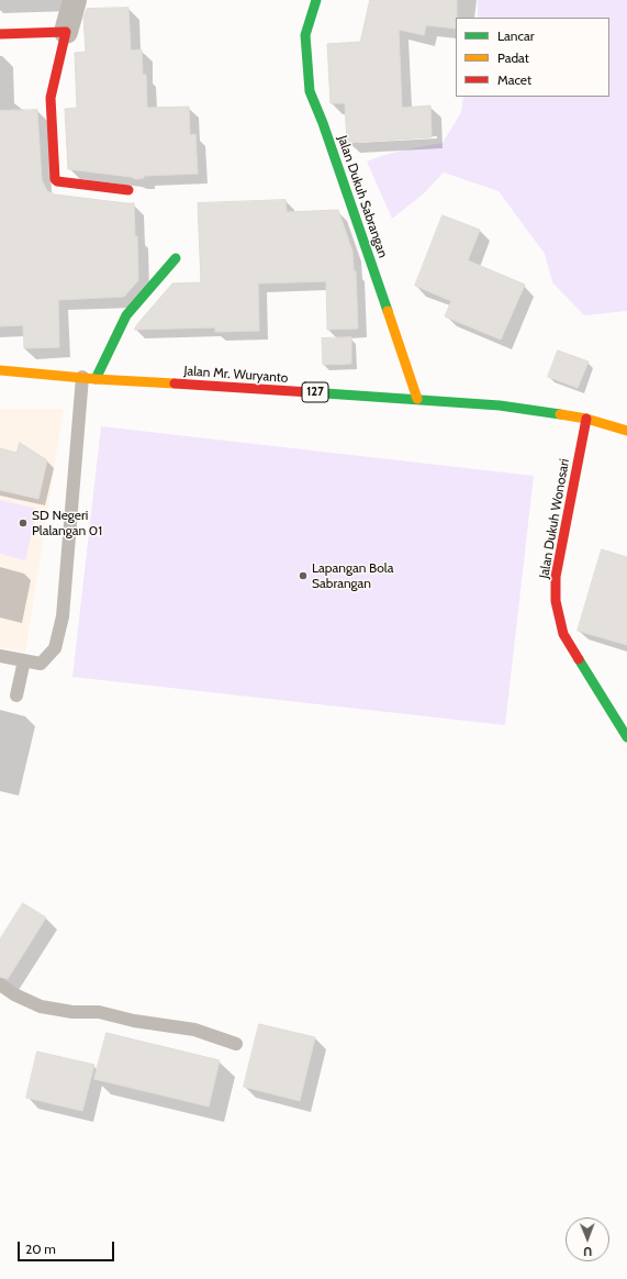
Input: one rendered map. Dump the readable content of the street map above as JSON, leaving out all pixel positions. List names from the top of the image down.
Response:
{
  "streets": {
    "street": [
      "Jalan Dukuh Sabrangan",
      "Jalan Mr. Wuryanto",
      "127",
      "Jalan Dukuh Wonosari"
    ]
  },
  "crossings": [
    ["Jalan Dukuh Sabrangan", "Jalan Mr. Wuryanto"],
    ["Jalan Mr. Wuryanto", "Jalan Dukuh Wonosari"]
  ],
  "places": ["SD Negeri Plalangan 01", "Lapangan Bola Sabrangan"],
  "legend": ["Lancar", "Padat", "Macet"],
  "scale_bar": "20 m",
  "north": "bottom"
}
